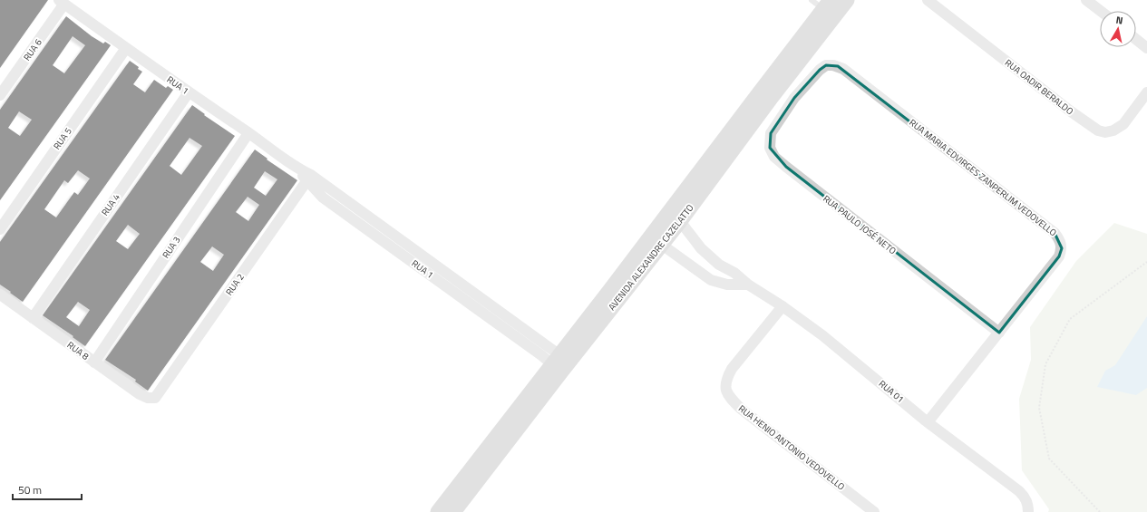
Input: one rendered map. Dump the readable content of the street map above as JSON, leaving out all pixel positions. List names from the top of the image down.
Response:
{
  "streets": {
    "main road": ["AVENIDA ALEXANDRE CAZELATTO"],
    "street": [
      "RUA 6",
      "RUA 1",
      "RUA OADIR BERALDO",
      "RUA 5",
      "RUA MARIA EDVIRGES ZANPERLIM VEDOVELLO",
      "RUA 4",
      "RUA PAULO JOSÉ NETO",
      "RUA 3",
      "RUA 2",
      "RUA 8",
      "RUA 01",
      "RUA HENIO ANTONIO VEDOVELLO"
    ]
  },
  "crossings": [
    ["RUA 6", "RUA 1"],
    ["RUA 1", "RUA 5"],
    ["RUA 1", "RUA 4"],
    ["RUA 1", "RUA 3"],
    ["RUA 1", "AVENIDA ALEXANDRE CAZELATTO"],
    ["RUA 1", "RUA 2"],
    ["RUA MARIA EDVIRGES ZANPERLIM VEDOVELLO", "RUA PAULO JOSÉ NETO"],
    ["RUA MARIA EDVIRGES ZANPERLIM VEDOVELLO", "RUA 01"],
    ["RUA 4", "RUA 8"],
    ["RUA 3", "RUA 8"],
    ["AVENIDA ALEXANDRE CAZELATTO", "RUA 01"],
    ["RUA 2", "RUA 8"],
    ["RUA 01", "RUA HENIO ANTONIO VEDOVELLO"]
  ],
  "scale_bar": "50 m",
  "north": "top"
}
